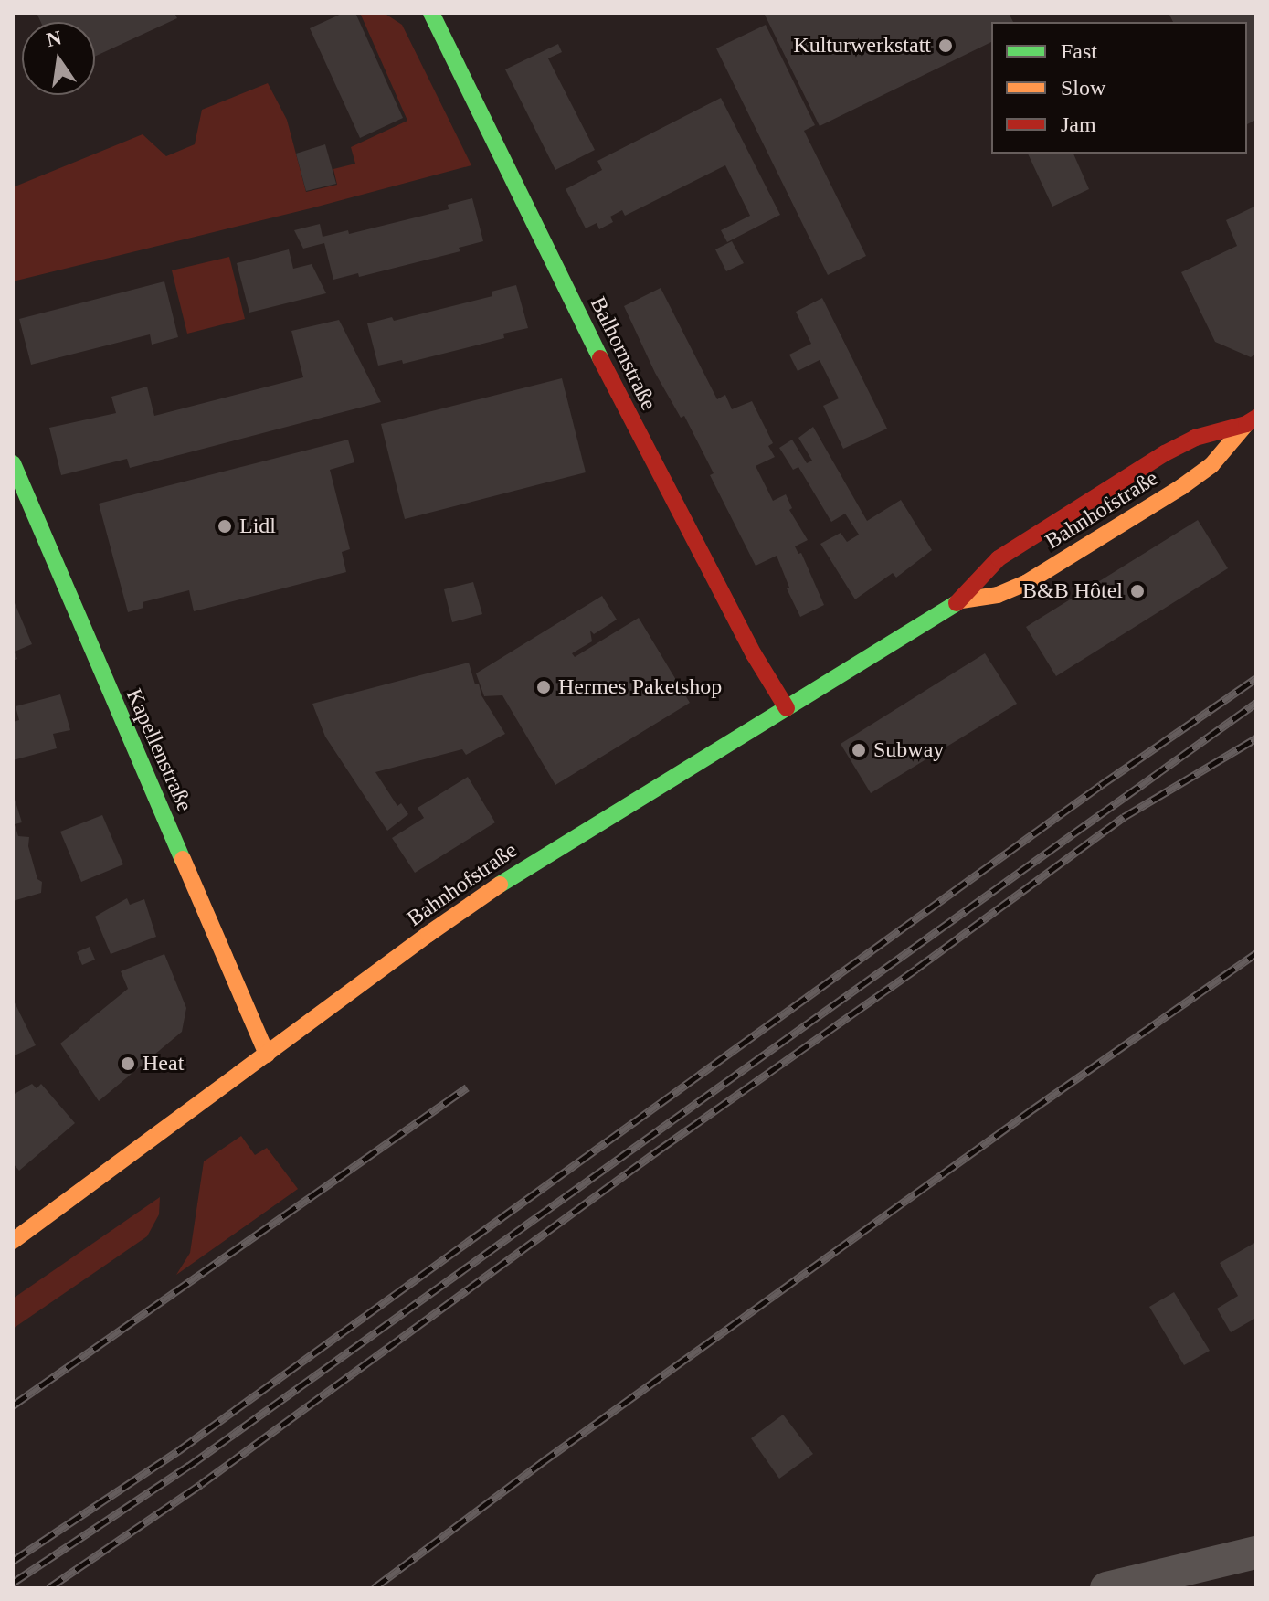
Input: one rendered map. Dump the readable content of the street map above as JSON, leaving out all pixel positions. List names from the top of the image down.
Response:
{
  "streets": {
    "main road": ["Balhornstraße", "Bahnhofstraße", "Kapellenstraße"]
  },
  "crossings": [
    ["Balhornstraße", "Bahnhofstraße"],
    ["Bahnhofstraße", "Kapellenstraße"]
  ],
  "places": [
    "Kulturwerkstatt",
    "Lidl",
    "B&B Hôtel",
    "Hermes Paketshop",
    "Subway",
    "Heat"
  ],
  "legend": ["Fast", "Slow", "Jam"],
  "north": "top"
}
